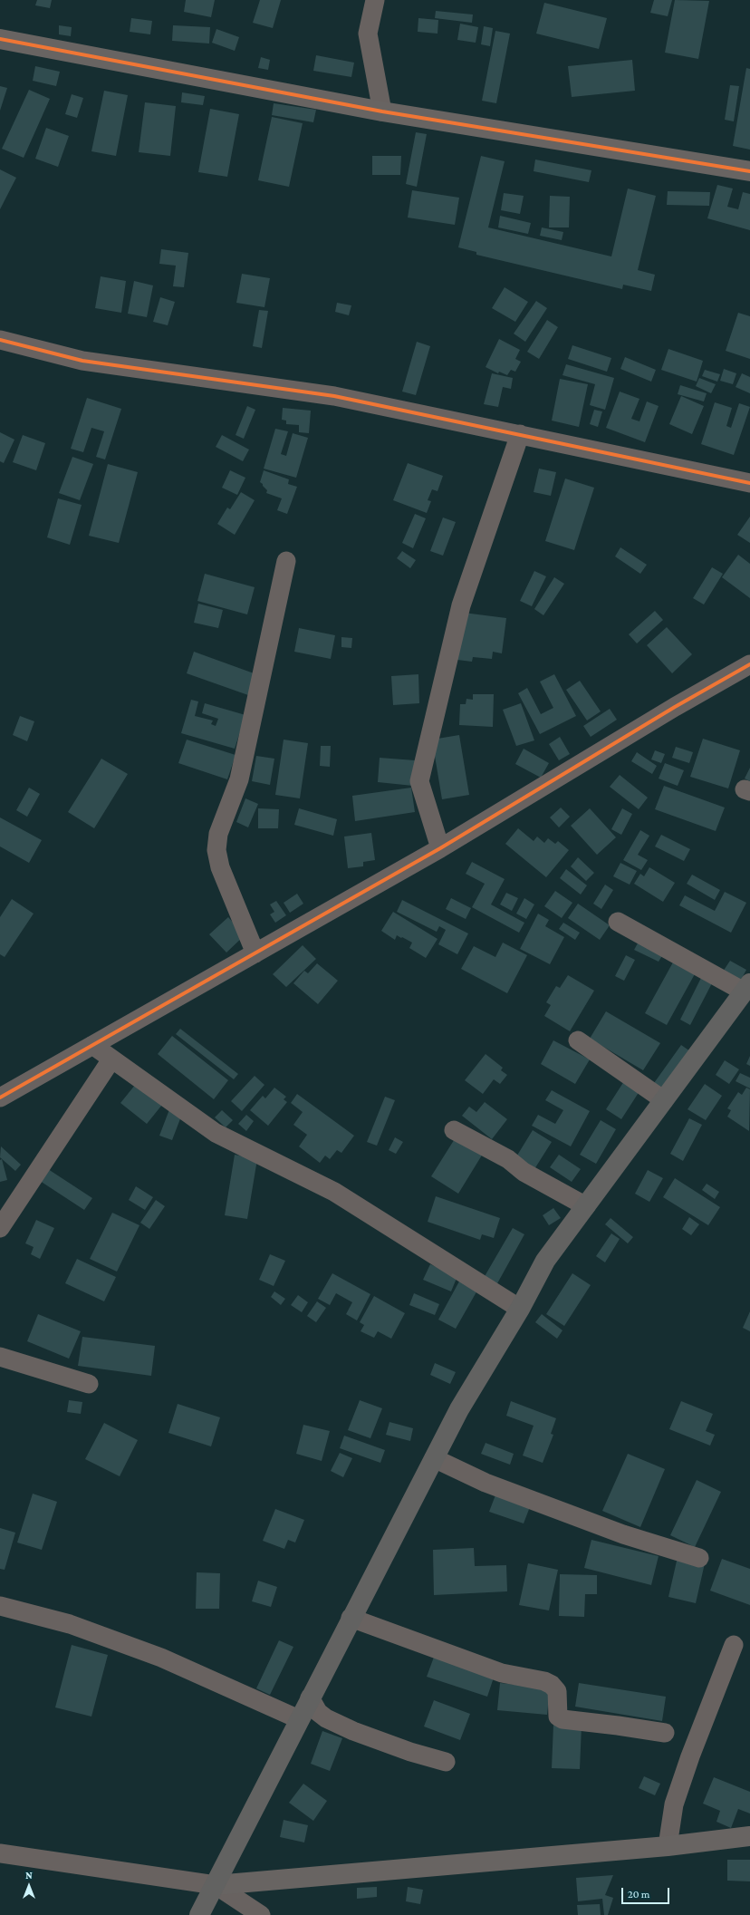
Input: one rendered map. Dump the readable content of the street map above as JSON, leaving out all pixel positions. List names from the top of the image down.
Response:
{
  "scale_bar": "20 m",
  "north": "top"
}
